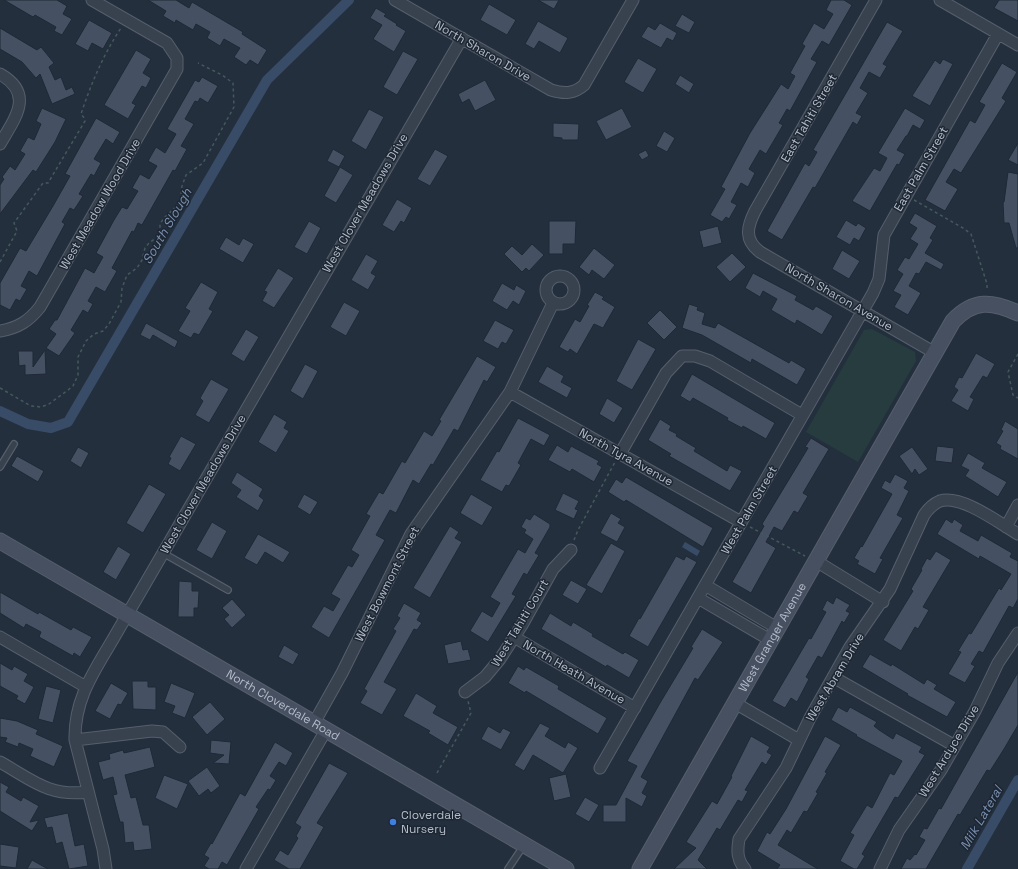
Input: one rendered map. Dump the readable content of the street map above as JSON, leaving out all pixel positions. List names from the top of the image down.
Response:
{
  "streets": {
    "street": [
      "North Sharon Drive",
      "East Tahiti Street",
      "East Palm Street",
      "West Clover Meadows Drive",
      "West Meadow Wood Drive",
      "North Sharon Avenue",
      "North Tyra Avenue",
      "West Palm Street",
      "West Bowmont Street",
      "West Tahiti Court",
      "West Granger Avenue",
      "North Heath Avenue",
      "West Abram Drive",
      "North Cloverdale Road",
      "West Ardyce Drive"
    ]
  },
  "crossings": [
    ["North Sharon Drive", "West Clover Meadows Drive"],
    ["East Tahiti Street", "North Sharon Avenue"],
    ["East Palm Street", "North Sharon Avenue"],
    ["East Palm Street", "West Palm Street"],
    ["West Clover Meadows Drive", "North Cloverdale Road"],
    ["North Sharon Avenue", "West Palm Street"],
    ["North Sharon Avenue", "West Granger Avenue"],
    ["North Tyra Avenue", "West Palm Street"],
    ["North Tyra Avenue", "West Bowmont Street"],
    ["West Palm Street", "North Heath Avenue"],
    ["West Bowmont Street", "North Cloverdale Road"],
    ["West Tahiti Court", "North Heath Avenue"]
  ],
  "water": ["South Slough", "Milk Lateral"],
  "places": ["Cloverdale Nursery"]
}
